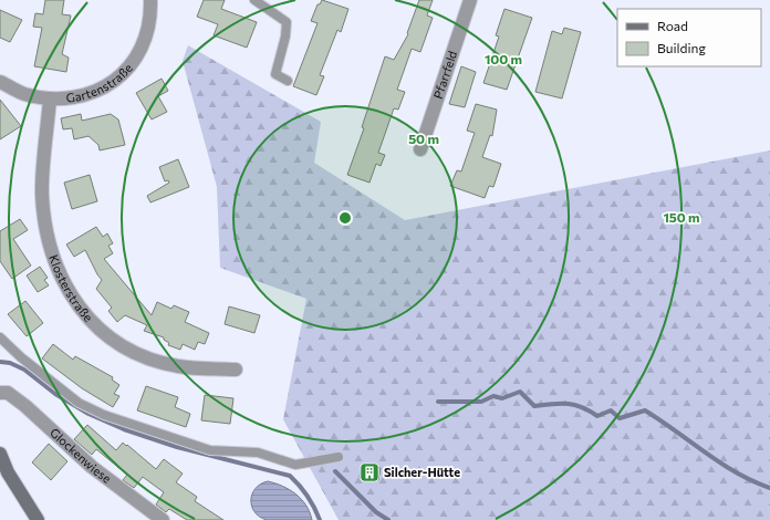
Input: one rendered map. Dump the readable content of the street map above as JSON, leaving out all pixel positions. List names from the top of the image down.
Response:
{
  "streets": {
    "street": [
      "Pfarrfeld",
      "Gartenstraße",
      "Klosterstraße",
      "Glockenwiese"
    ]
  },
  "crossings": [
    ["Gartenstraße", "Klosterstraße"]
  ],
  "places": {
    "building": ["Silcher-Hütte"]
  },
  "legend": ["Road", "Building"],
  "rings": ["100 m", "50 m", "150 m"]
}
